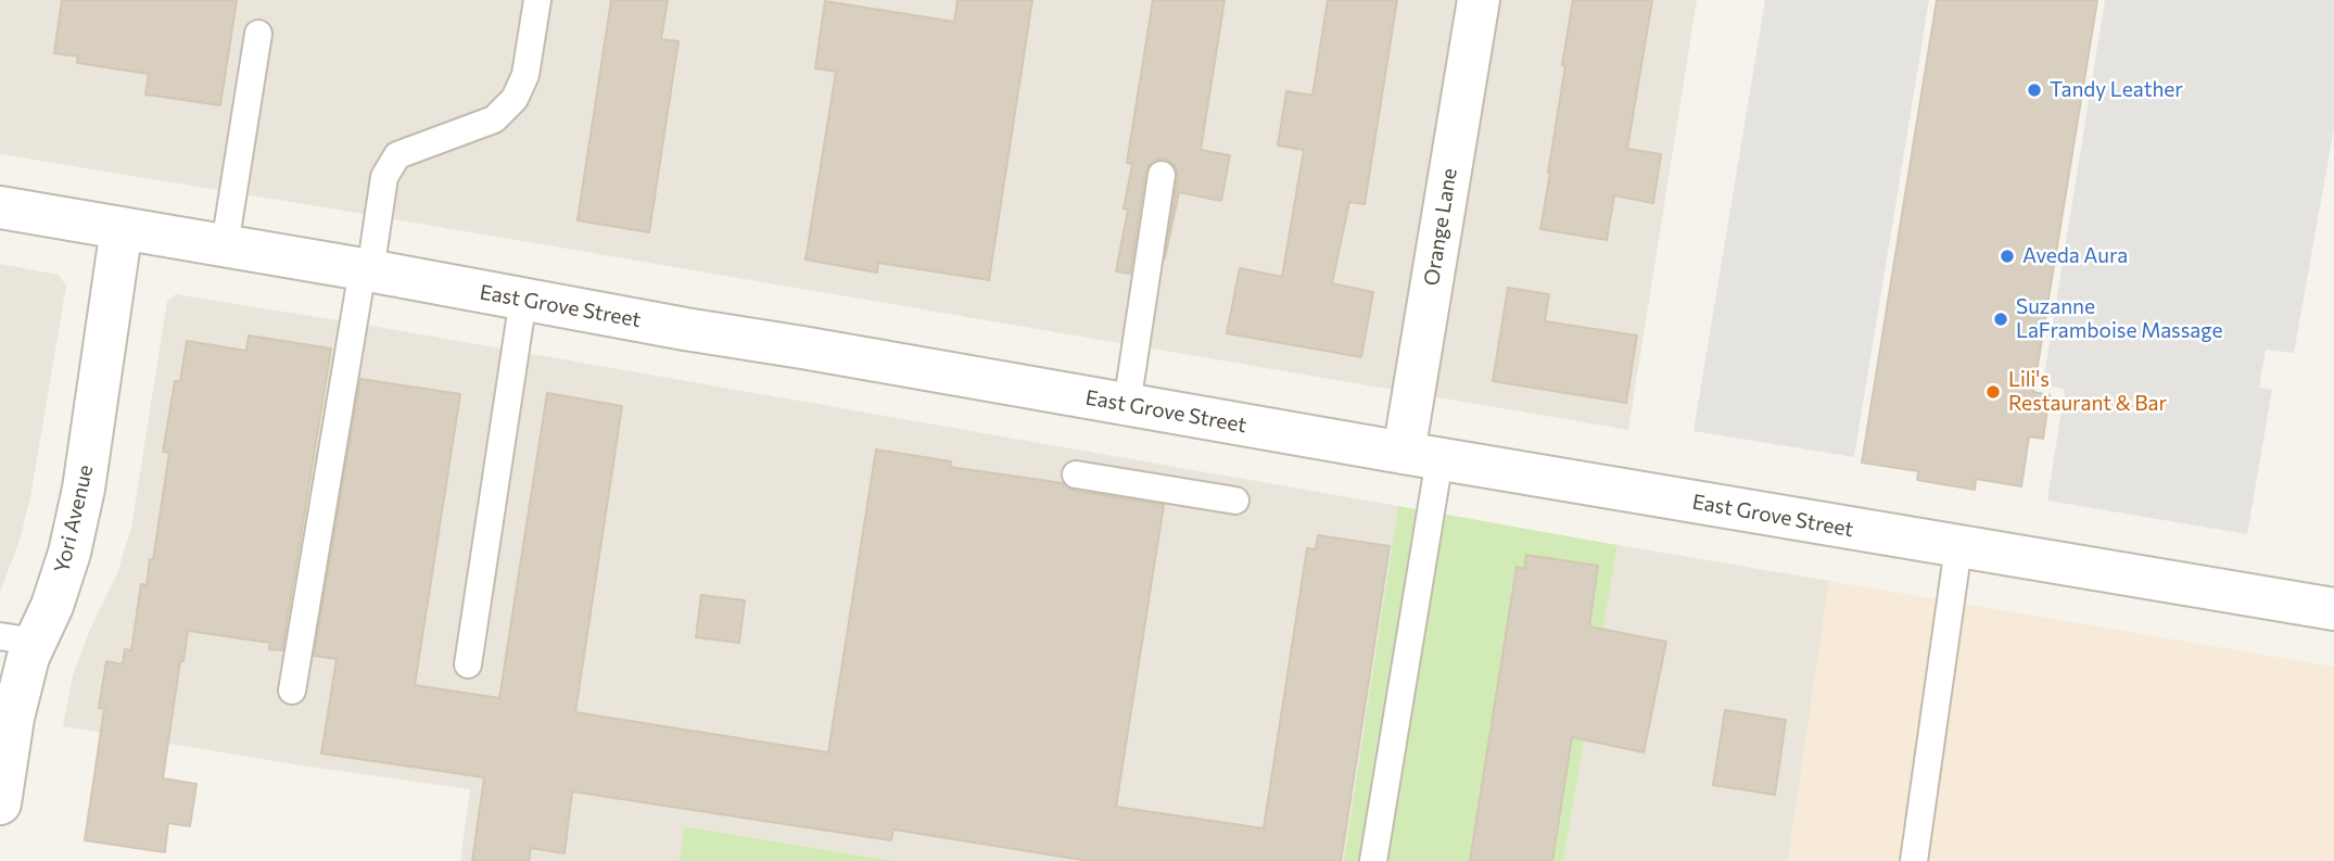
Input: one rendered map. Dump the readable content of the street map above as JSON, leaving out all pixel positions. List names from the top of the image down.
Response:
{
  "streets": {
    "street": ["Orange Lane", "East Grove Street", "Yori Avenue"]
  },
  "crossings": [
    ["Orange Lane", "East Grove Street"],
    ["East Grove Street", "Yori Avenue"]
  ],
  "places": [
    "Tandy Leather",
    "Aveda Aura",
    "Suzanne LaFramboise Massage",
    "Lili's Restaurant & Bar"
  ]
}
